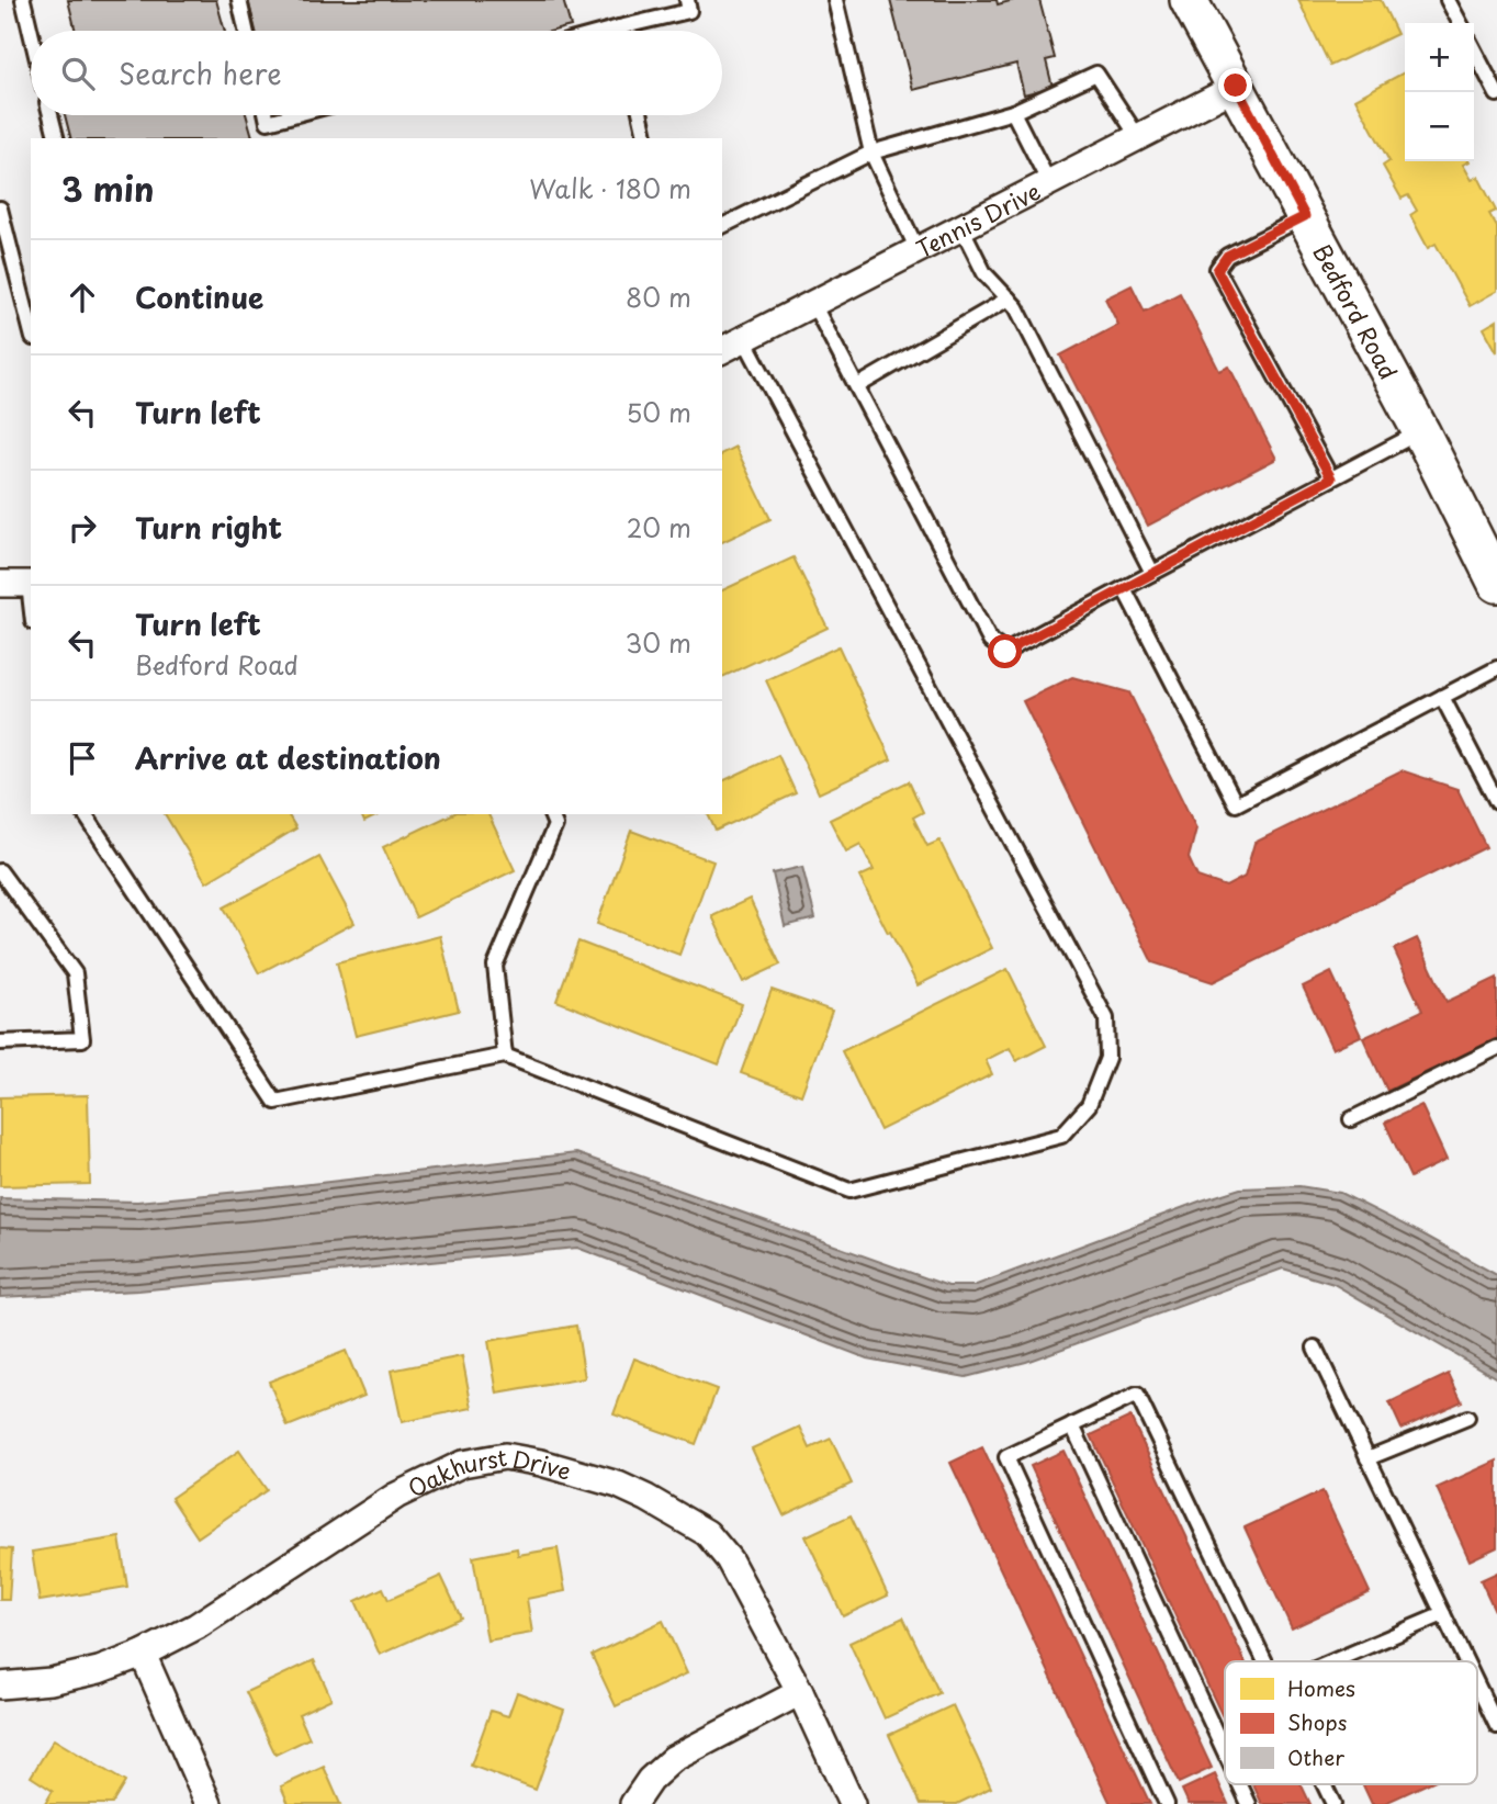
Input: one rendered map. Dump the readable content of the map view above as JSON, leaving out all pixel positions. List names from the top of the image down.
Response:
{
  "streets": {
    "main road": ["Bedford Road"],
    "street": ["Tennis Drive", "Oakhurst Drive"]
  },
  "crossings": [
    ["Tennis Drive", "Bedford Road"]
  ],
  "legend": ["Homes", "Shops", "Other"],
  "page": {
    "map_buttons": ["+", "−"],
    "search": "Search here",
    "heading": ["3 min", "Walk · 180 m"],
    "list": [
      ["Continue", "80 m"],
      ["Turn left", "50 m"],
      ["Turn right", "20 m"],
      ["Turn left", "Bedford Road", "30 m"],
      "Arrive at destination"
    ]
  }
}
